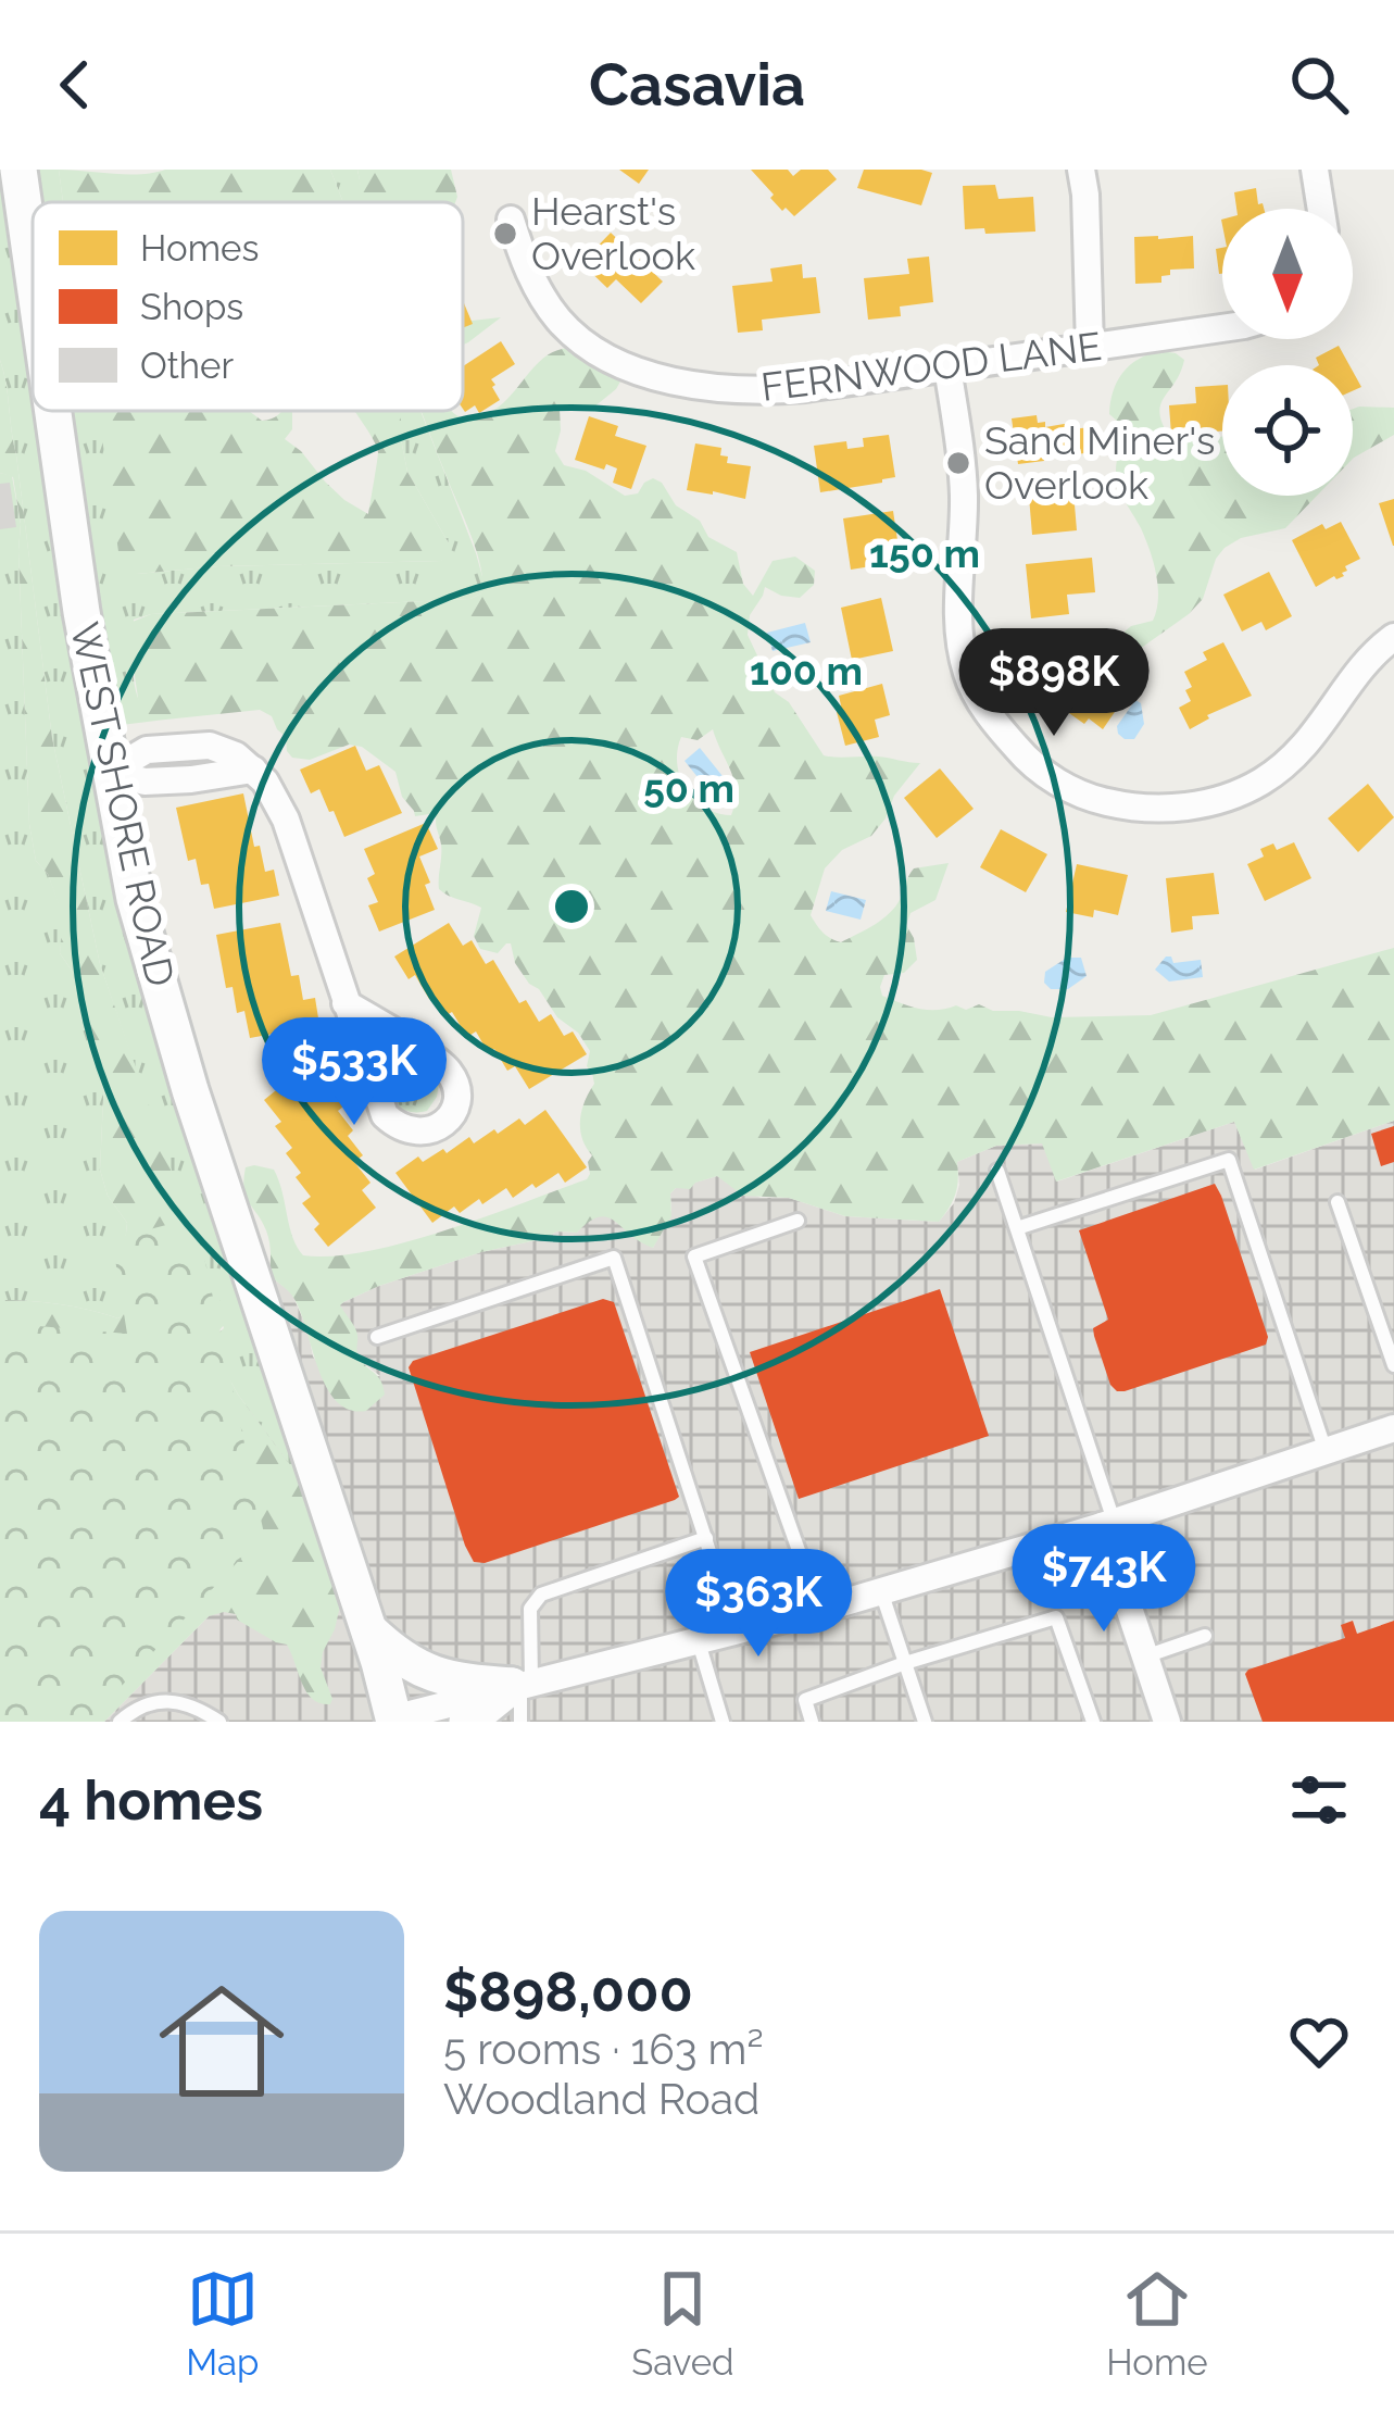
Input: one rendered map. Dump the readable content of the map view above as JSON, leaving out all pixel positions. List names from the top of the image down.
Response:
{
  "streets": {
    "main road": ["WEST SHORE ROAD"],
    "street": ["FERNWOOD LANE"]
  },
  "places": ["Hearst's Overlook", "Sand Miner's Overlook"],
  "legend": ["Homes", "Shops", "Other"],
  "north": "bottom",
  "page": {
    "header": "Casavia",
    "price": [
      "$898K",
      "$533K",
      "$743K",
      "$363K"
    ],
    "heading": "4 homes",
    "list": [
      {
        "name": "$898,000",
        "note": "5 rooms · 163 m² · Woodland Road"
      }
    ],
    "tabs": ["Map", "Saved", "Home"]
  },
  "rings": ["150 m", "100 m", "50 m"]
}
